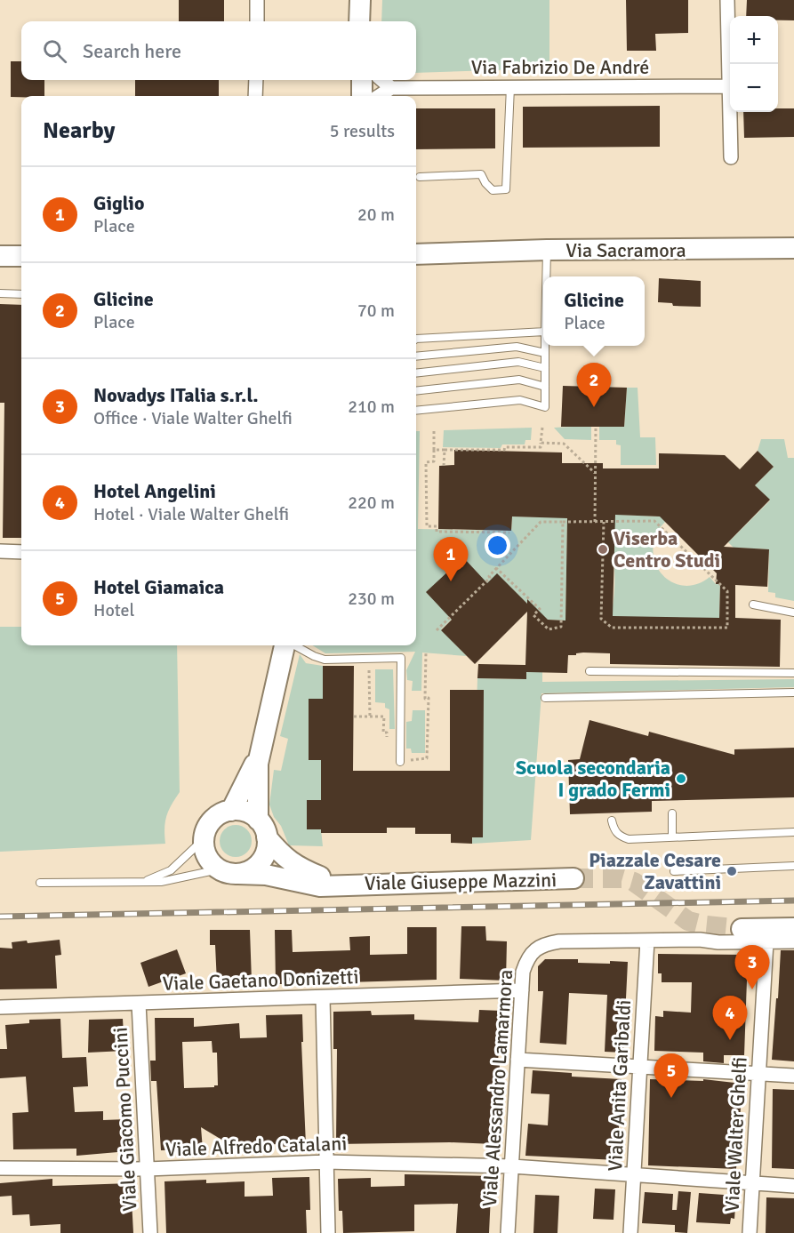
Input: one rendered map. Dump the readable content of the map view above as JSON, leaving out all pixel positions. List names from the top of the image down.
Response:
{
  "streets": {
    "street": [
      "Via Fabrizio De André",
      "Via Sacramora",
      "Viale Giuseppe Mazzini",
      "Viale Gaetano Donizetti",
      "Viale Anita Garibaldi",
      "Viale Alessandro Lamarmora",
      "Viale Giacomo Puccini",
      "Viale Walter Ghelfi",
      "Viale Alfredo Catalani"
    ]
  },
  "crossings": [
    ["Viale Gaetano Donizetti", "Viale Alessandro Lamarmora"],
    ["Viale Gaetano Donizetti", "Viale Giacomo Puccini"],
    ["Viale Anita Garibaldi", "Viale Alessandro Lamarmora"],
    ["Viale Anita Garibaldi", "Viale Alfredo Catalani"],
    ["Viale Alessandro Lamarmora", "Viale Alfredo Catalani"],
    ["Viale Giacomo Puccini", "Viale Alfredo Catalani"],
    ["Viale Walter Ghelfi", "Viale Alfredo Catalani"]
  ],
  "places": ["Viserba Centro Studi", "Scuola secondaria I grado Fermi", "Piazzale Cesare Zavattini"],
  "page": {
    "map_buttons": ["+", "−"],
    "search": "Search here",
    "heading": ["Nearby", "5 results"],
    "list": [
      {
        "mark": "1",
        "name": "Giglio",
        "note": "Place",
        "value": "20 m"
      },
      {
        "mark": "2",
        "name": "Glicine",
        "note": "Place",
        "value": "70 m"
      },
      {
        "mark": "3",
        "name": "Novadys ITalia s.r.l.",
        "note": "Office · Viale Walter Ghelfi",
        "value": "210 m"
      },
      {
        "mark": "4",
        "name": "Hotel Angelini",
        "note": "Hotel · Viale Walter Ghelfi",
        "value": "220 m"
      },
      {
        "mark": "5",
        "name": "Hotel Giamaica",
        "note": "Hotel",
        "value": "230 m"
      }
    ],
    "popup": ["Glicine", "Place"],
    "pins": [
      "2",
      "1",
      "3",
      "4",
      "5"
    ]
  }
}
